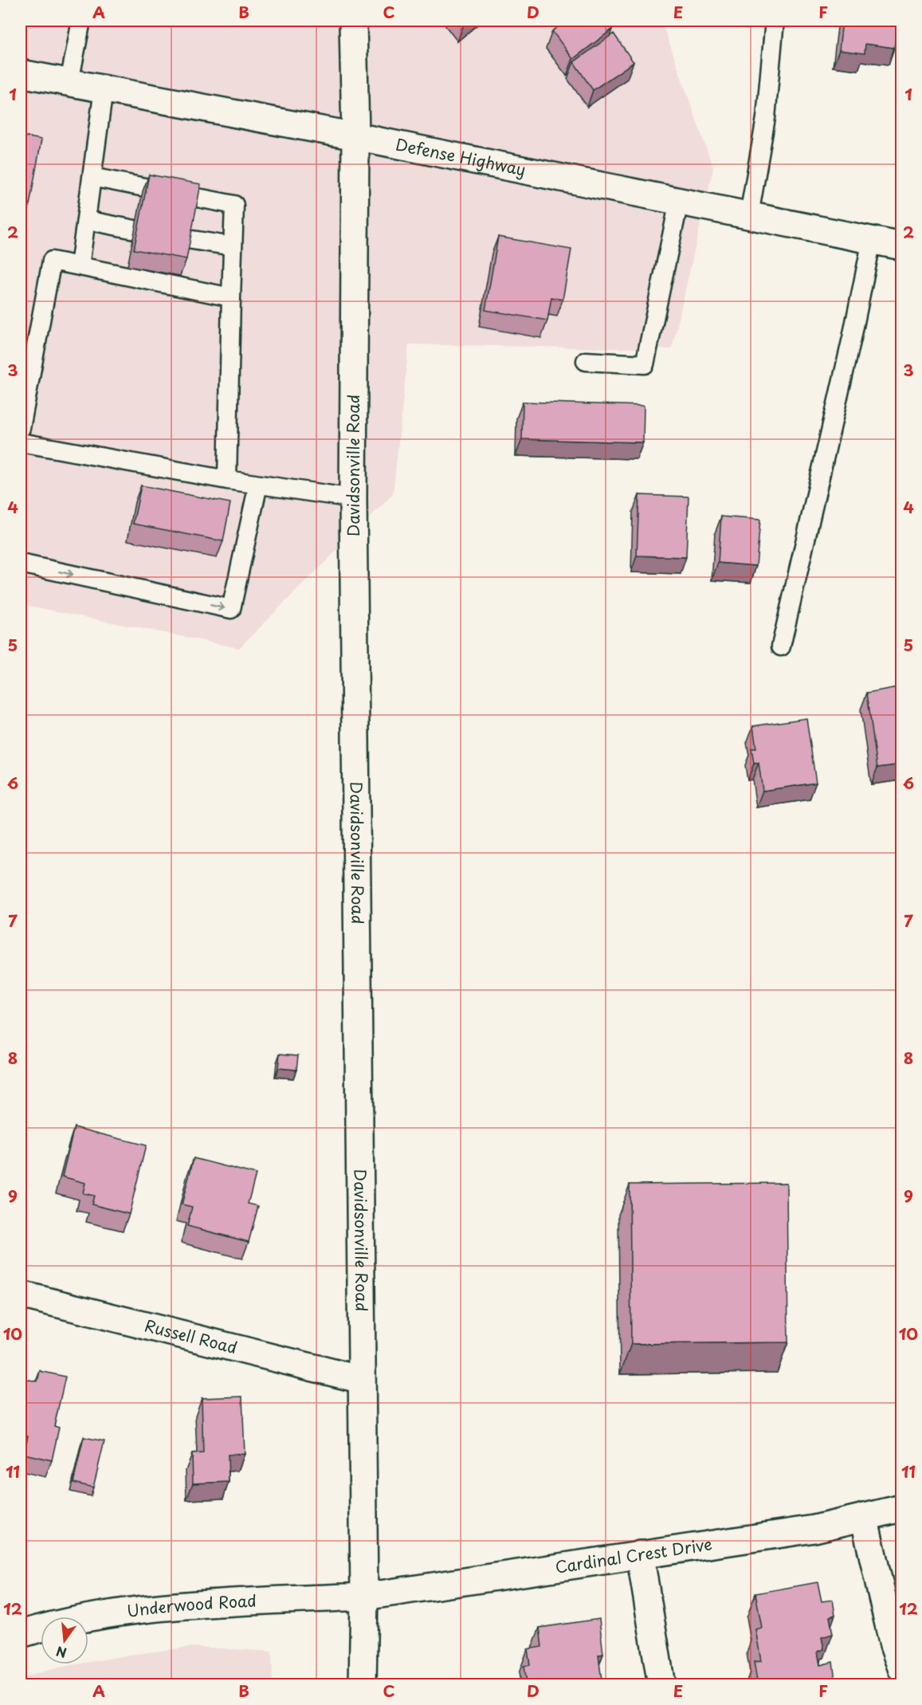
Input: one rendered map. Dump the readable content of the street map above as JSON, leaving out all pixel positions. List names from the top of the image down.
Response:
{
  "streets": {
    "main road": [
      "Defense Highway",
      "Davidsonville Road",
      "Russell Road",
      "Cardinal Crest Drive",
      "Underwood Road"
    ]
  },
  "crossings": [
    ["Defense Highway", "Davidsonville Road"],
    ["Davidsonville Road", "Russell Road"],
    ["Davidsonville Road", "Cardinal Crest Drive"],
    ["Davidsonville Road", "Underwood Road"],
    ["Cardinal Crest Drive", "Underwood Road"]
  ],
  "north": "bottom",
  "grid": {
    "columns": [
      "A",
      "B",
      "C",
      "D",
      "E",
      "F"
    ],
    "rows": [
      "1",
      "2",
      "3",
      "4",
      "5",
      "6",
      "7",
      "8",
      "9",
      "10",
      "11",
      "12"
    ]
  }
}
